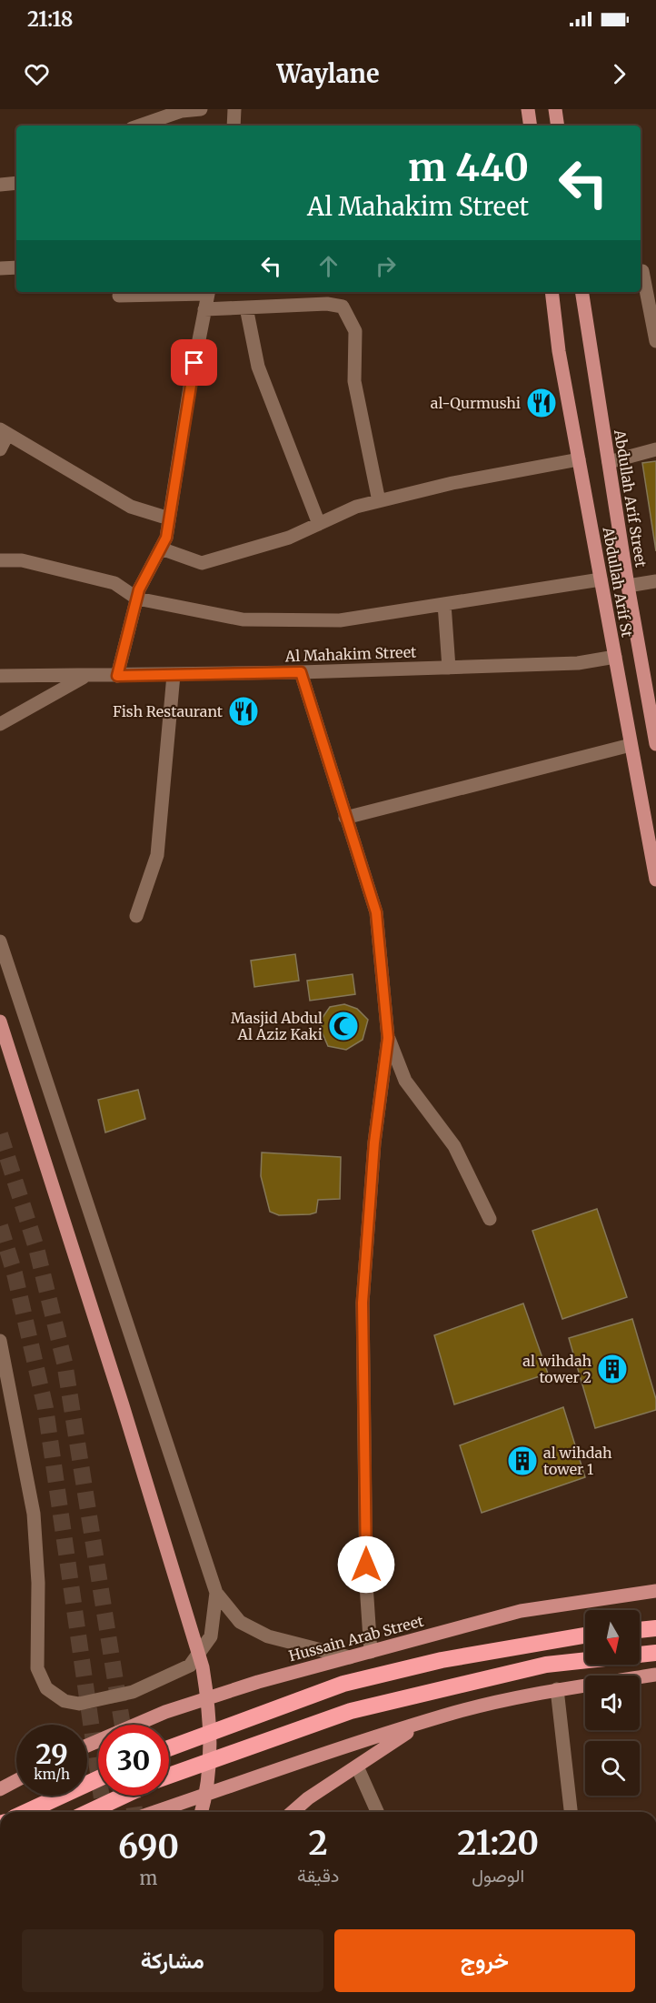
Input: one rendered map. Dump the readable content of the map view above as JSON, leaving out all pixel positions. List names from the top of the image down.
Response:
{
  "streets": {
    "main road": ["Abdullah Arif Street", "Abdullah Arif St", "Hussain Arab Street"],
    "street": ["Al Mahakim Street"]
  },
  "crossings": [
    ["Abdullah Arif St", "Al Mahakim Street"]
  ],
  "places": {
    "restaurant": ["al-Qurmushi", "Fish Restaurant"],
    "mosque": ["Masjid Abdul Al Aziz Kaki"],
    "building": ["al wihdah tower 2", "al wihdah tower 1"]
  },
  "north": "bottom",
  "page": {
    "status": "21:18",
    "header": "Waylane",
    "turn": ["440 m", "Al Mahakim Street"],
    "speed": "29 km/h",
    "limit": "30",
    "eta": [
      "21:20",
      "الوصول",
      "2",
      "دقيقة",
      "690",
      "m"
    ],
    "buttons": ["خروج", "مشاركة"]
  }
}
